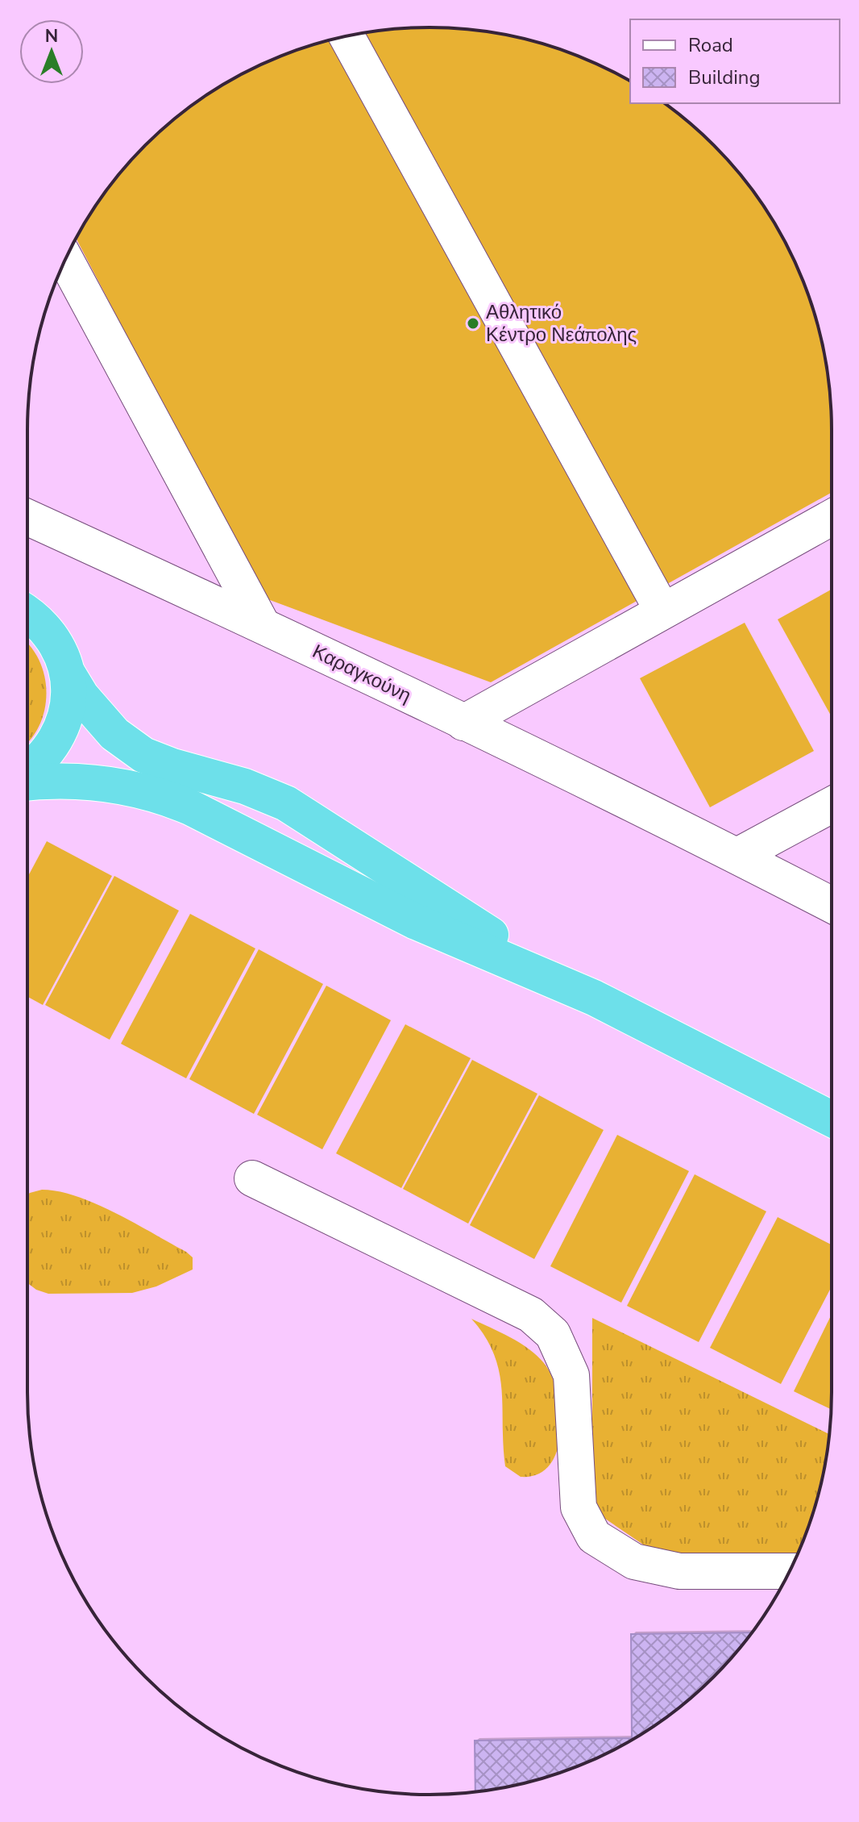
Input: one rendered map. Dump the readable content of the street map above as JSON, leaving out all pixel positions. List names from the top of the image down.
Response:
{
  "streets": {
    "street": ["Καραγκούνη"]
  },
  "places": ["Αθλητικό Κέντρο Νεάπολης"],
  "legend": ["Road", "Building"],
  "north": "top"
}
